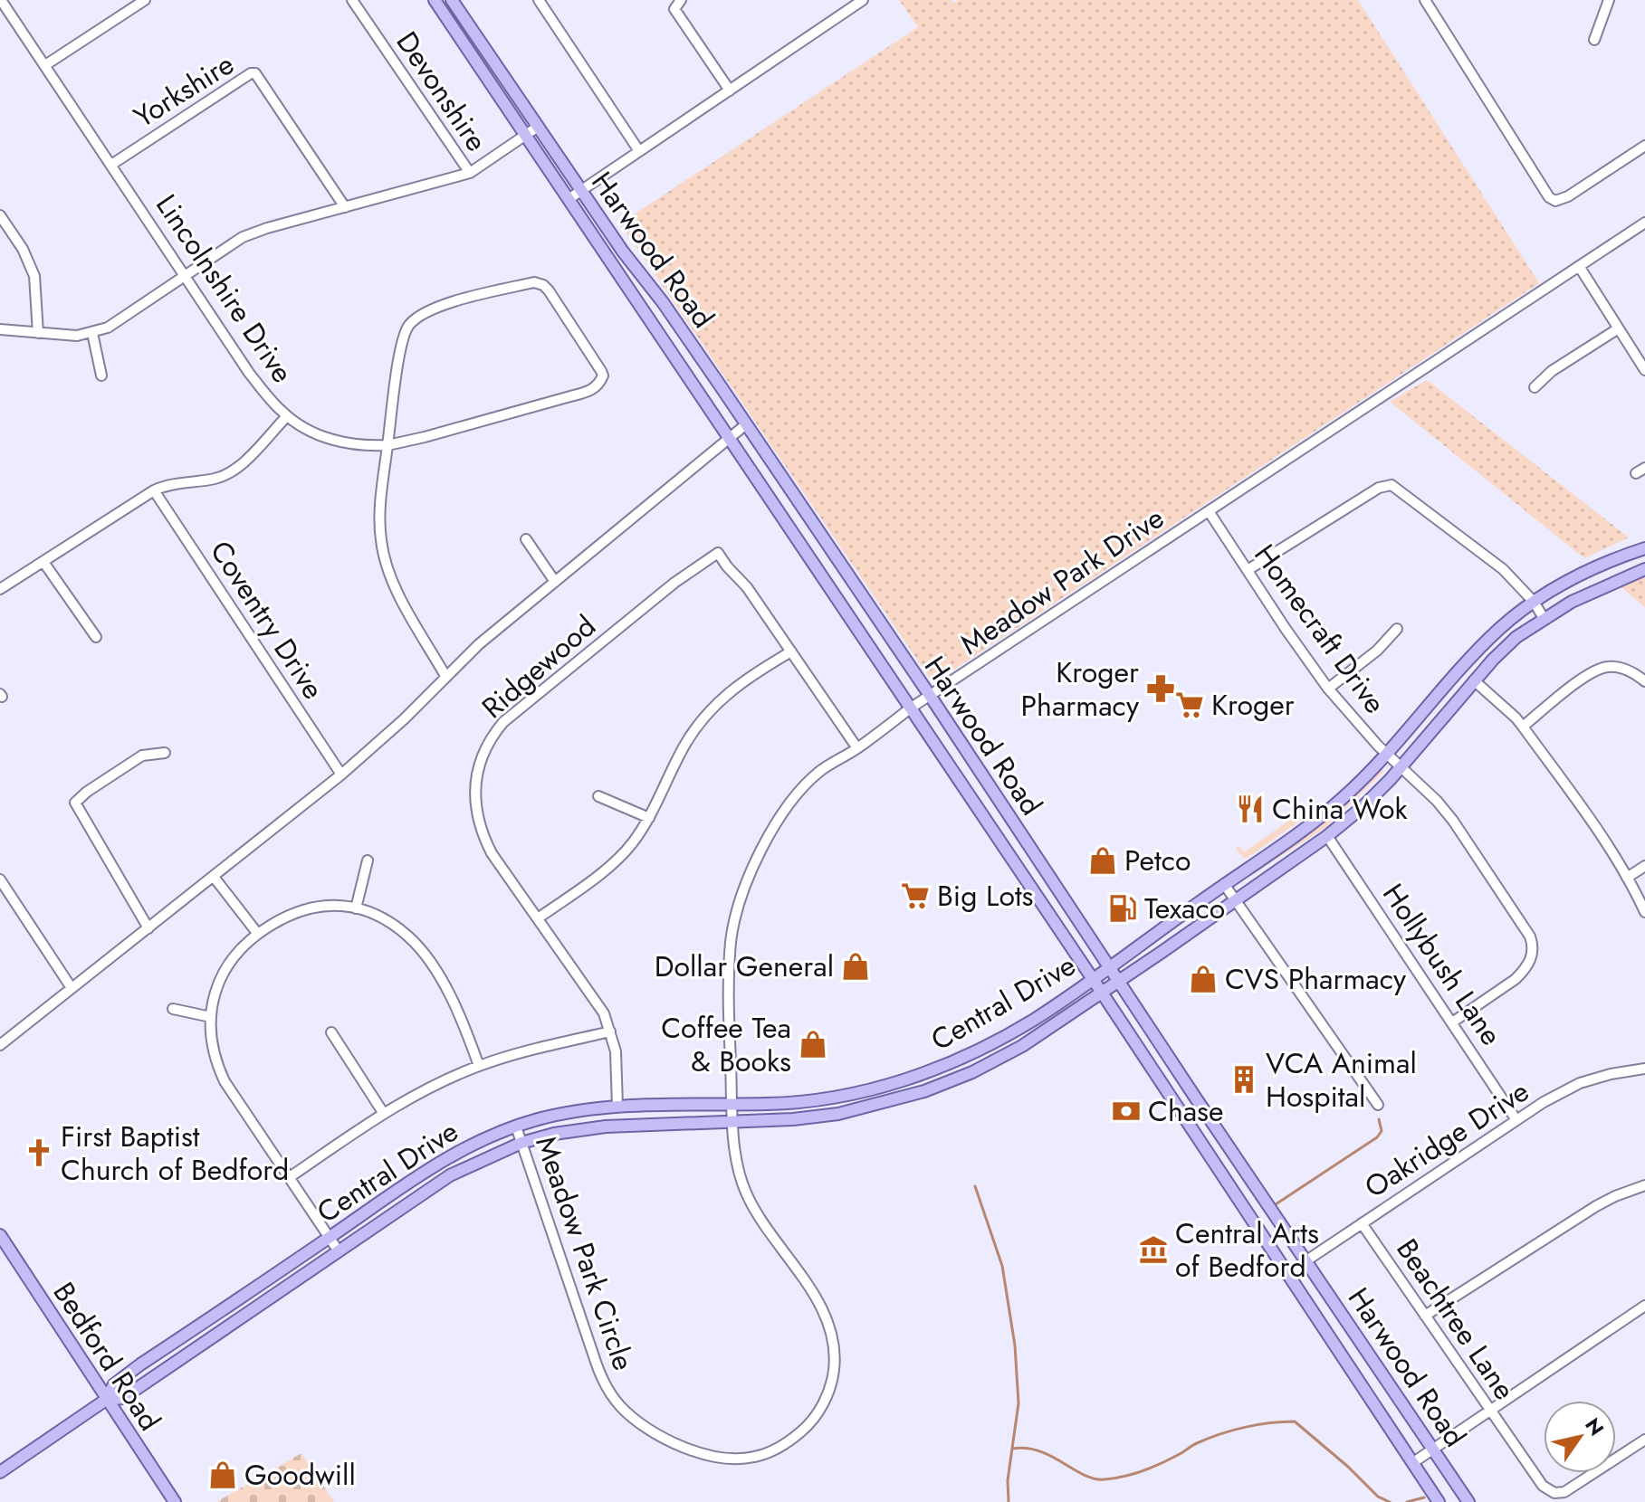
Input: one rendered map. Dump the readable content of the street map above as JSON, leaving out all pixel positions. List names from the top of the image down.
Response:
{
  "streets": {
    "main road": ["Harwood Road", "Central Drive", "Bedford Road"],
    "street": [
      "Yorkshire",
      "Devonshire",
      "Lincolnshire Drive",
      "Meadow Park Drive",
      "Coventry Drive",
      "Homecraft Drive",
      "Ridgewood",
      "Hollybush Lane",
      "Oakridge Drive",
      "Meadow Park Circle",
      "Beachtree Lane"
    ]
  },
  "crossings": [
    ["Yorkshire", "Lincolnshire Drive"],
    ["Harwood Road", "Meadow Park Drive"],
    ["Harwood Road", "Central Drive"],
    ["Harwood Road", "Oakridge Drive"],
    ["Meadow Park Drive", "Homecraft Drive"],
    ["Meadow Park Drive", "Ridgewood"],
    ["Meadow Park Drive", "Central Drive"],
    ["Meadow Park Drive", "Meadow Park Circle"],
    ["Homecraft Drive", "Hollybush Lane"],
    ["Homecraft Drive", "Central Drive"],
    ["Ridgewood", "Central Drive"],
    ["Hollybush Lane", "Central Drive"],
    ["Hollybush Lane", "Oakridge Drive"],
    ["Central Drive", "Meadow Park Circle"],
    ["Central Drive", "Bedford Road"],
    ["Oakridge Drive", "Beachtree Lane"]
  ],
  "places": {
    "pharmacy": ["Kroger Pharmacy"],
    "supermarket": ["Kroger", "Big Lots"],
    "restaurant": ["China Wok"],
    "shop": [
      "Petco",
      "Dollar General",
      "CVS Pharmacy",
      "Coffee Tea & Books",
      "Goodwill"
    ],
    "fuel station": ["Texaco"],
    "building": ["VCA Animal Hospital"],
    "bank": ["Chase"],
    "church": ["First Baptist Church of Bedford"],
    "museum": ["Central Arts of Bedford"]
  },
  "north": "top right"
}
